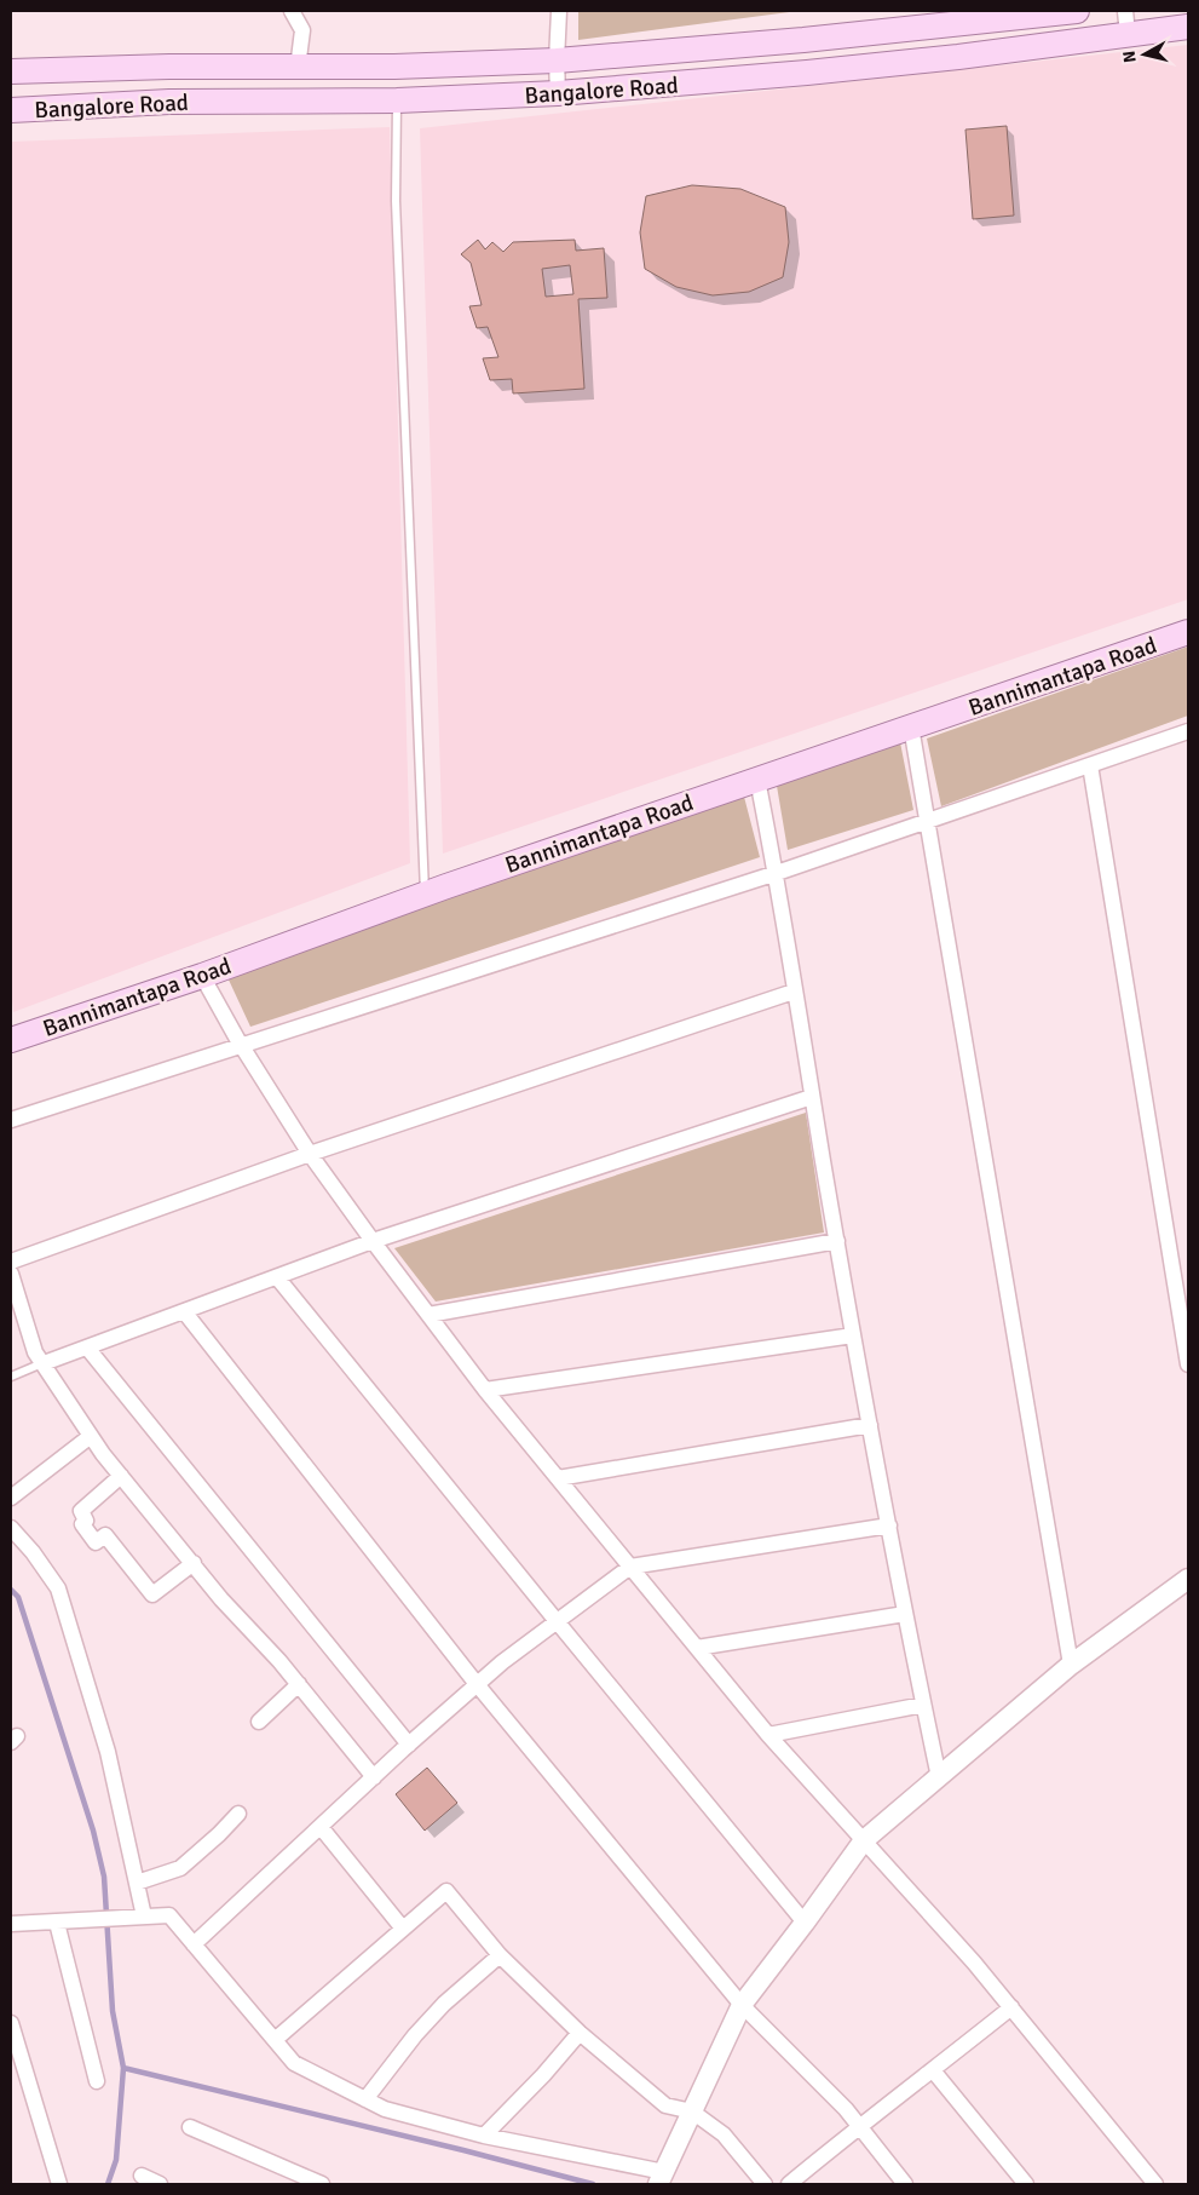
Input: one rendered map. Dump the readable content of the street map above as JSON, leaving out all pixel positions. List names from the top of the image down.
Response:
{
  "streets": {
    "main road": ["Bangalore Road", "Bannimantapa Road"]
  },
  "north": "left"
}
